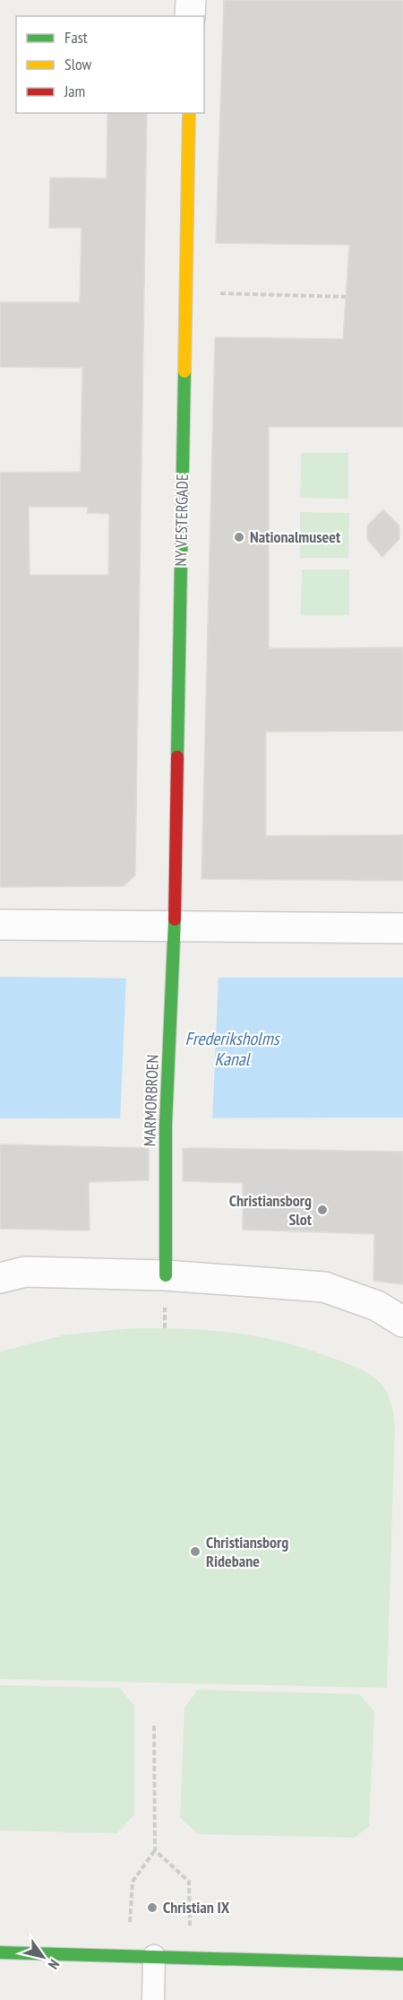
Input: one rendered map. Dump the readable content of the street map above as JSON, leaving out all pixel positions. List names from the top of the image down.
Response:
{
  "streets": {
    "street": ["NY VESTERGADE", "MARMORBROEN"]
  },
  "crossings": [
    ["NY VESTERGADE", "MARMORBROEN"]
  ],
  "water": ["Frederiksholms Kanal"],
  "places": [
    "Nationalmuseet",
    "Christiansborg Slot",
    "Christiansborg Ridebane",
    "Christian IX"
  ],
  "legend": ["Fast", "Slow", "Jam"],
  "north": "bottom right"
}
